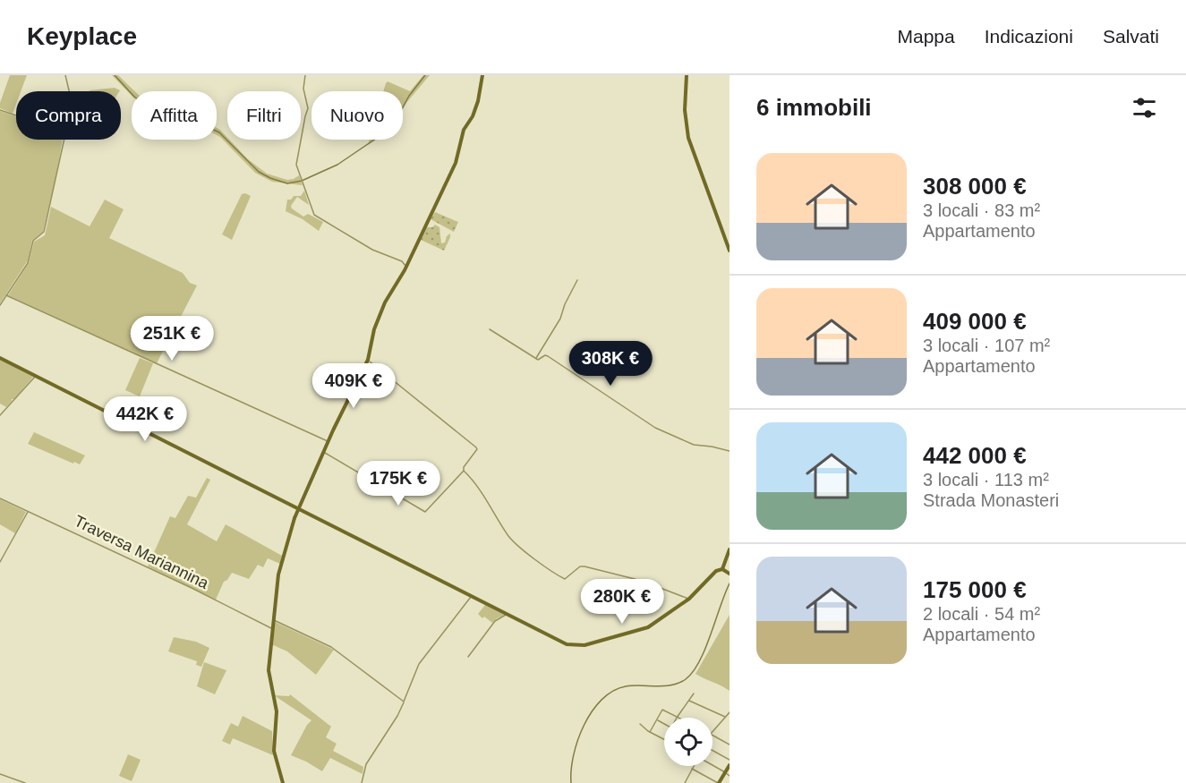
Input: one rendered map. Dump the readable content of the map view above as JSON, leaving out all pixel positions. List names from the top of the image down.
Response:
{
  "streets": {
    "street": ["Traversa Mariannina"]
  },
  "page": {
    "header": "Keyplace",
    "nav": ["Mappa", "Indicazioni", "Salvati"],
    "heading": "6 immobili",
    "chip": [
      "Compra",
      "Affitta",
      "Filtri",
      "Nuovo"
    ],
    "list": [
      {
        "name": "308 000 €",
        "note": "3 locali · 83 m² · Appartamento"
      },
      {
        "name": "409 000 €",
        "note": "3 locali · 107 m² · Appartamento"
      },
      {
        "name": "442 000 €",
        "note": "3 locali · 113 m² · Strada Monasteri"
      },
      {
        "name": "175 000 €",
        "note": "2 locali · 54 m² · Appartamento"
      }
    ],
    "price": [
      "251K €",
      "308K €",
      "409K €",
      "442K €",
      "175K €",
      "280K €"
    ]
  }
}
